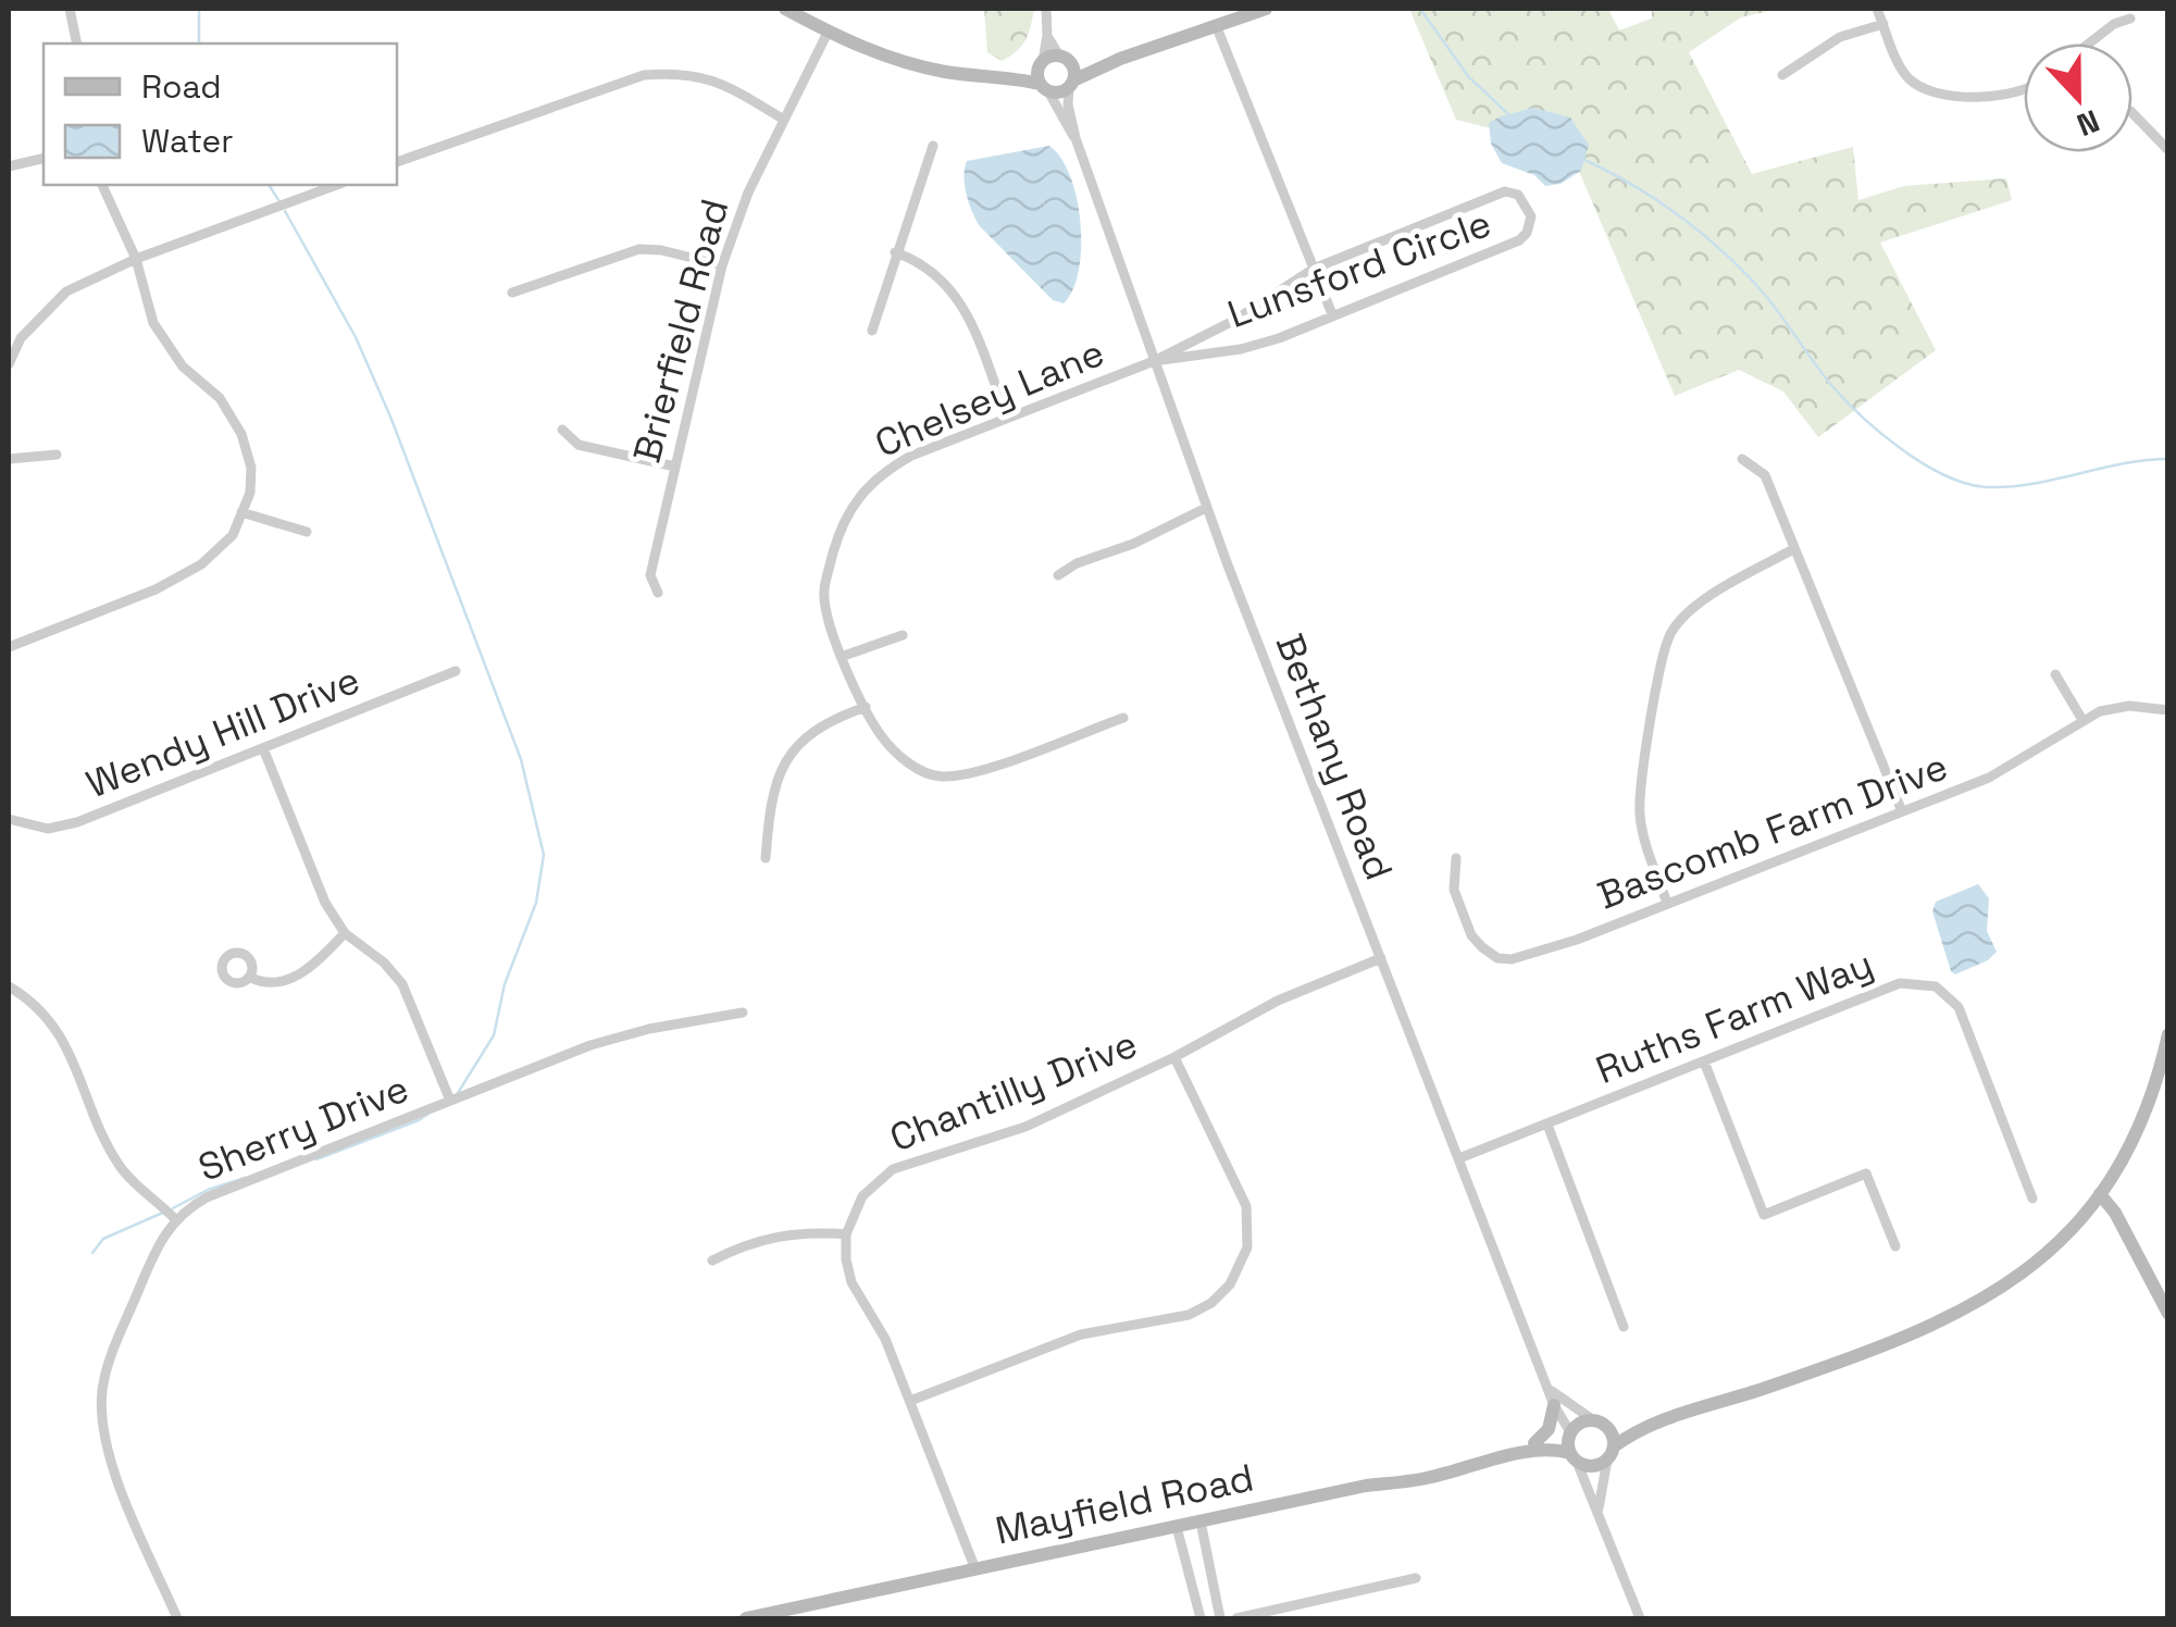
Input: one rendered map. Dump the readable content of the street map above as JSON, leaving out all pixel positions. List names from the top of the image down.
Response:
{
  "streets": {
    "street": [
      "Lunsford Circle",
      "Brierfield Road",
      "Chelsey Lane",
      "Wendy Hill Drive",
      "Bethany Road",
      "Bascomb Farm Drive",
      "Ruths Farm Way",
      "Chantilly Drive",
      "Sherry Drive",
      "Mayfield Road"
    ]
  },
  "crossings": [
    ["Lunsford Circle", "Chelsey Lane"],
    ["Lunsford Circle", "Bethany Road"],
    ["Chelsey Lane", "Bethany Road"],
    ["Bethany Road", "Ruths Farm Way"],
    ["Bethany Road", "Chantilly Drive"],
    ["Bethany Road", "Mayfield Road"]
  ],
  "legend": ["Road", "Water"],
  "north": "bottom"
}
